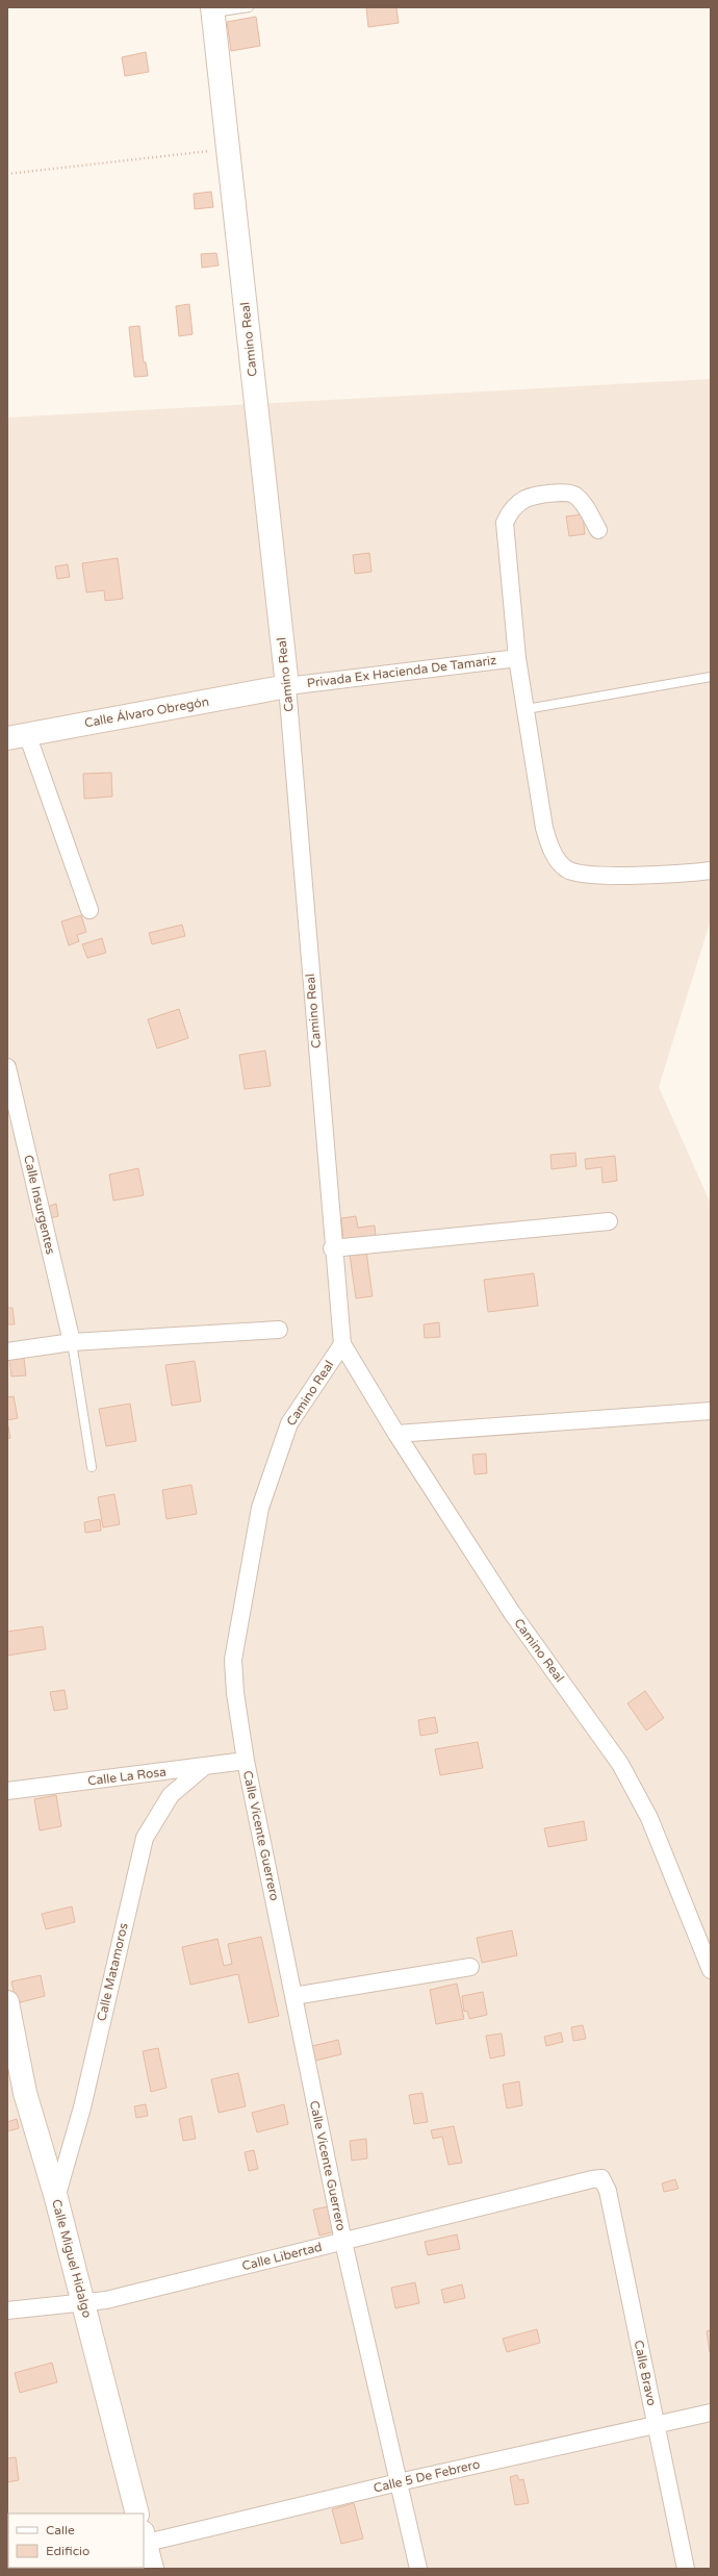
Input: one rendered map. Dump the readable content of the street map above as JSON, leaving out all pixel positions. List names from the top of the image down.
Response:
{
  "streets": {
    "street": [
      "Camino Real",
      "Privada Ex Hacienda De Tamariz",
      "Calle Álvaro Obregón",
      "Calle Insurgentes",
      "Calle La Rosa",
      "Calle Vicente Guerrero",
      "Calle Matamoros",
      "Calle Libertad",
      "Calle Miguel Hidalgo",
      "Calle Bravo",
      "Calle 5 De Febrero"
    ]
  },
  "crossings": [
    ["Camino Real", "Privada Ex Hacienda De Tamariz"],
    ["Camino Real", "Calle Álvaro Obregón"],
    ["Camino Real", "Calle La Rosa"],
    ["Camino Real", "Calle Vicente Guerrero"],
    ["Privada Ex Hacienda De Tamariz", "Calle Álvaro Obregón"],
    ["Calle La Rosa", "Calle Vicente Guerrero"],
    ["Calle La Rosa", "Calle Matamoros"],
    ["Calle Vicente Guerrero", "Calle Libertad"],
    ["Calle Vicente Guerrero", "Calle 5 De Febrero"],
    ["Calle Matamoros", "Calle Miguel Hidalgo"],
    ["Calle Libertad", "Calle Miguel Hidalgo"],
    ["Calle Libertad", "Calle Bravo"],
    ["Calle Bravo", "Calle 5 De Febrero"]
  ],
  "legend": ["Calle", "Edificio"]
}
